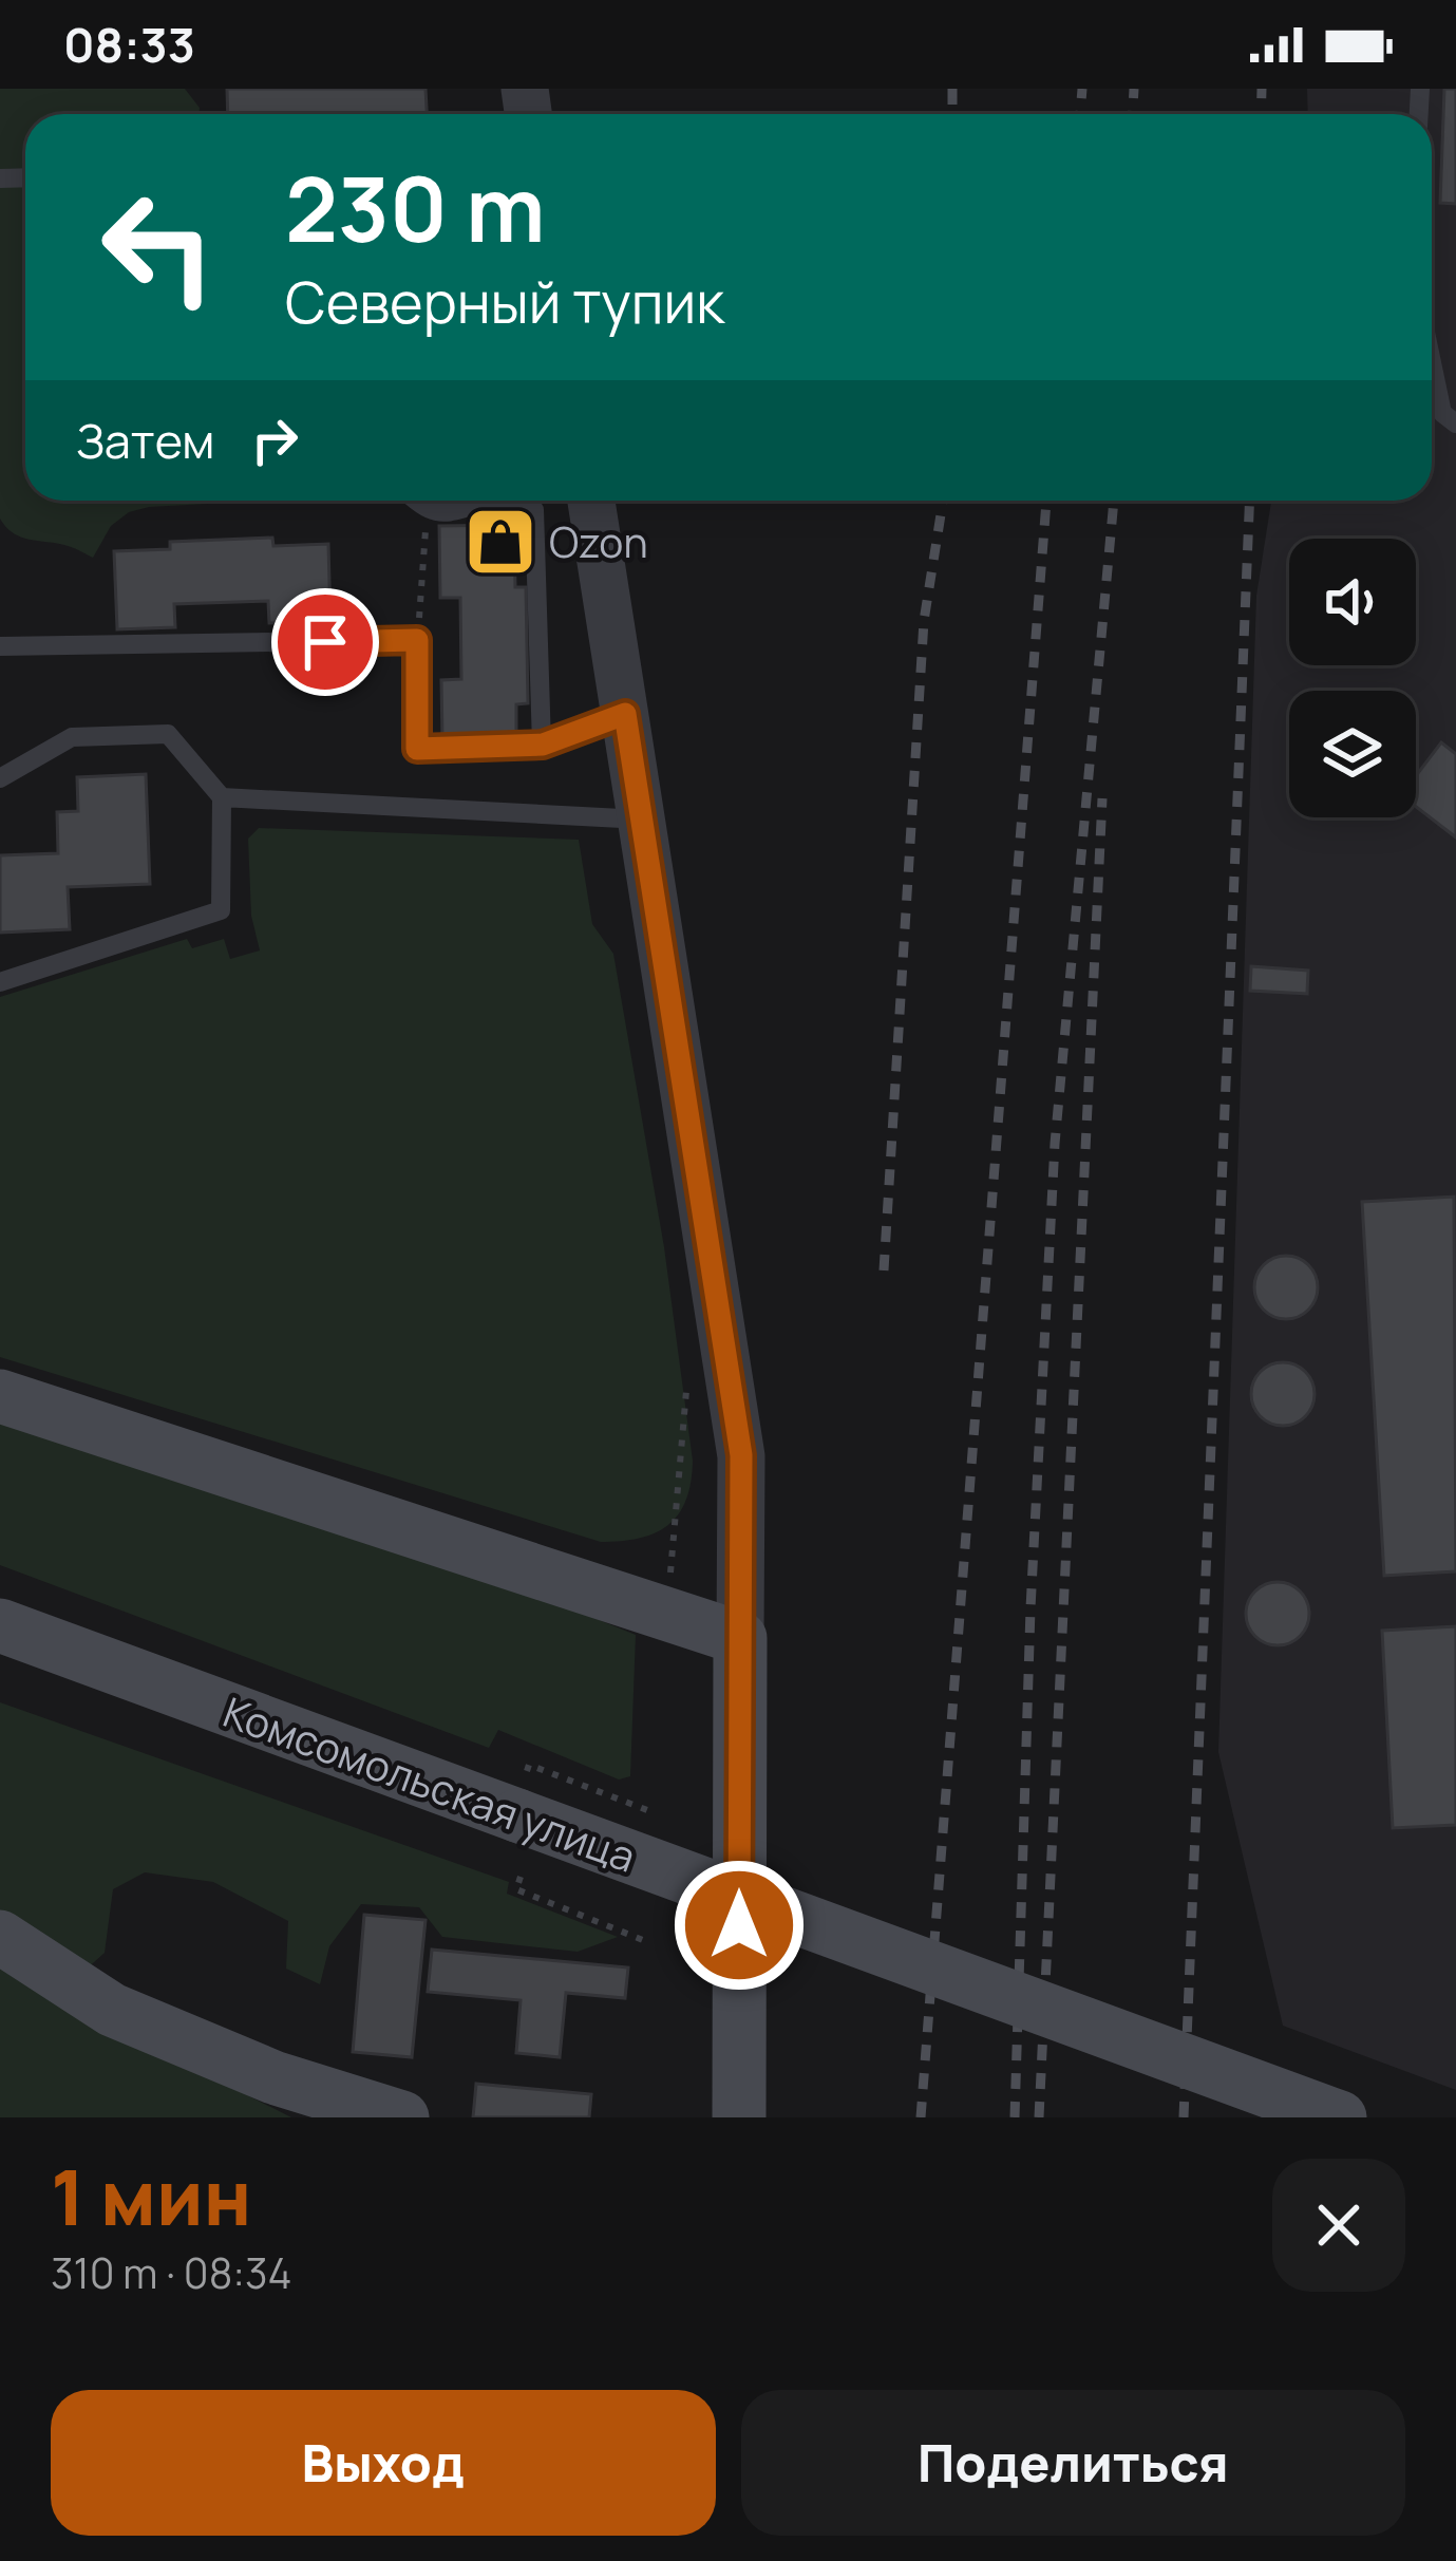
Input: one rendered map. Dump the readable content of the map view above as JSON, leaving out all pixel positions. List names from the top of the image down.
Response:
{
  "streets": {
    "main road": ["Комсомольская улица"]
  },
  "places": {
    "shop": ["Ozon"]
  },
  "page": {
    "status": "08:33",
    "turn": ["230 m", "Северный тупик"],
    "then": "Затем",
    "heading": ["1 мин", "310 m · 08:34"],
    "buttons": ["Выход", "Поделиться"]
  }
}
